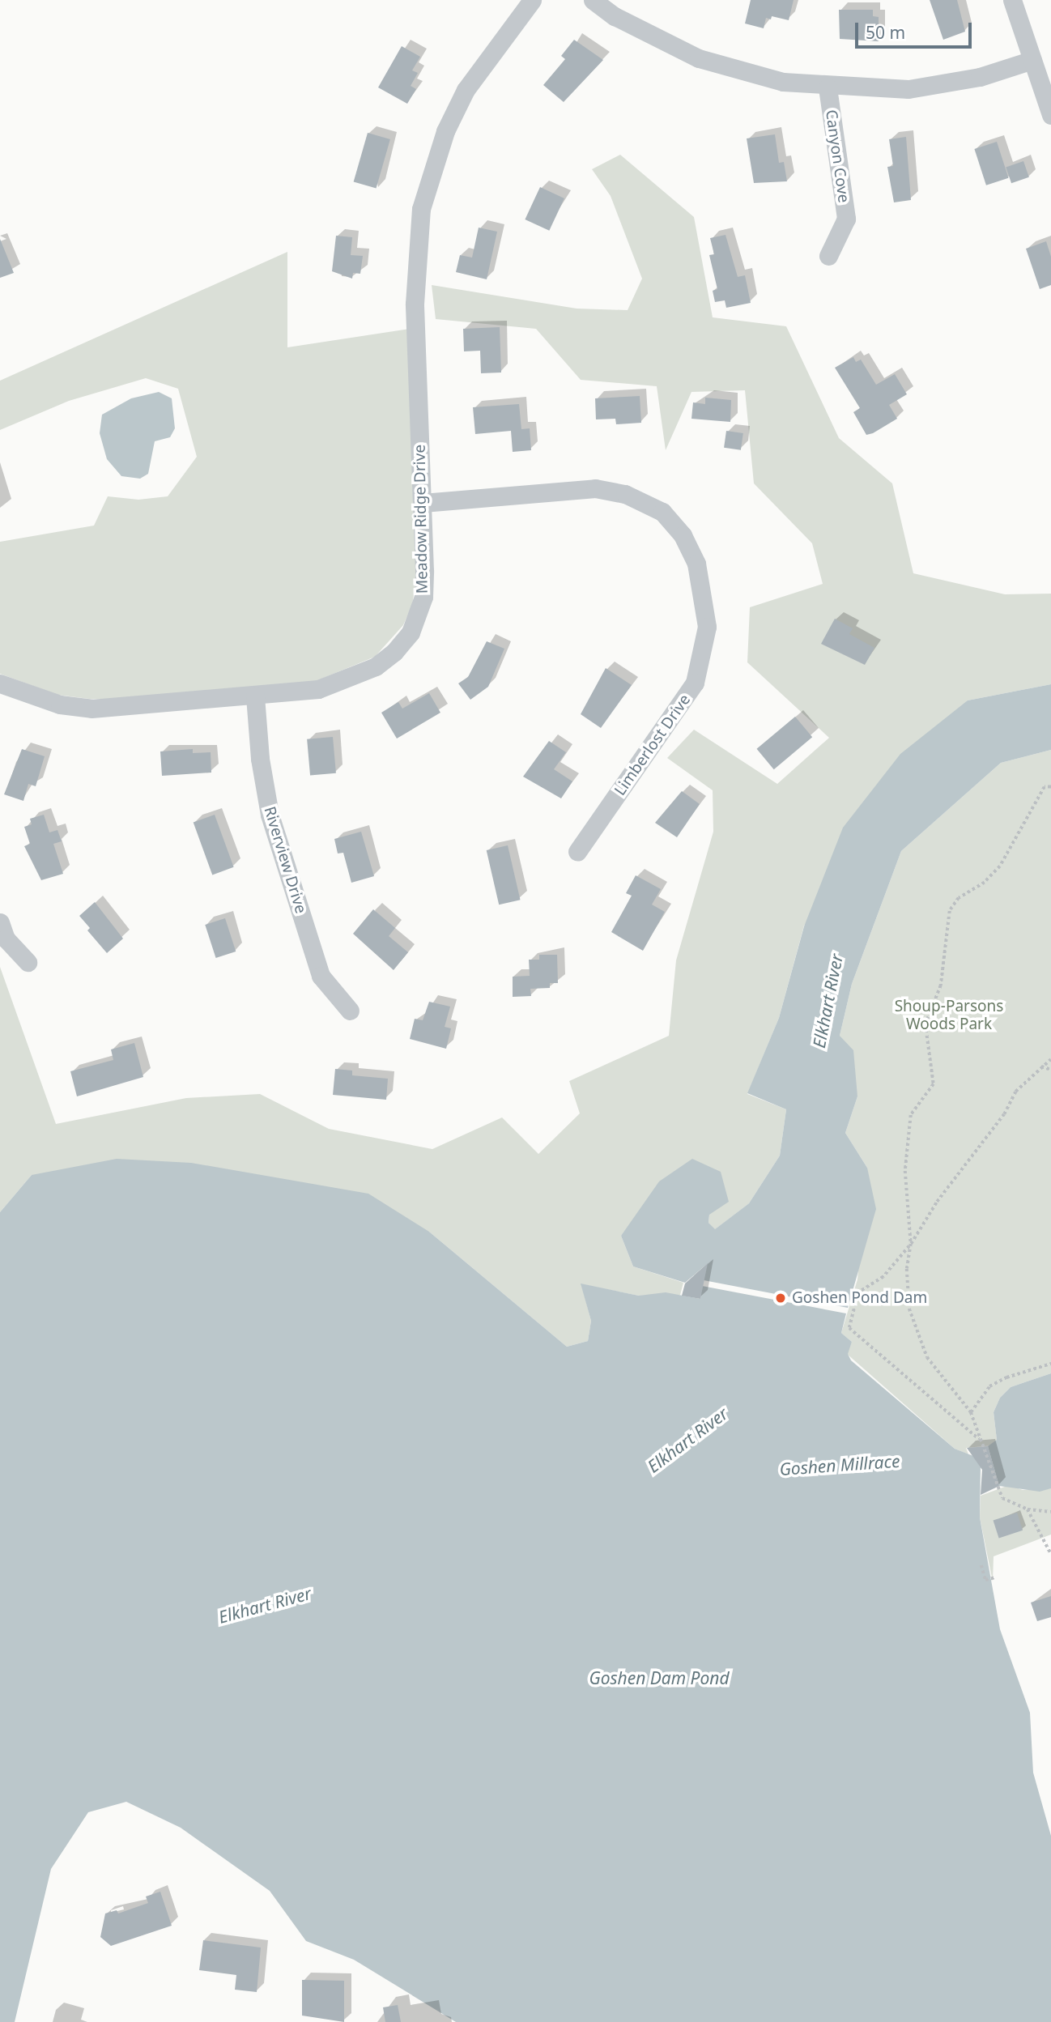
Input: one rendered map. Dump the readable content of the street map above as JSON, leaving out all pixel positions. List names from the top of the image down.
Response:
{
  "streets": {
    "street": [
      "Canyon Cove",
      "Meadow Ridge Drive",
      "Limberlost Drive",
      "Riverview Drive"
    ]
  },
  "crossings": [
    ["Meadow Ridge Drive", "Limberlost Drive"],
    ["Meadow Ridge Drive", "Riverview Drive"]
  ],
  "water": ["Elkhart River", "Goshen Millrace", "Goshen Dam Pond"],
  "parks": ["Shoup-Parsons Woods Park"],
  "places": ["Goshen Pond Dam"],
  "scale_bar": "50 m"
}
